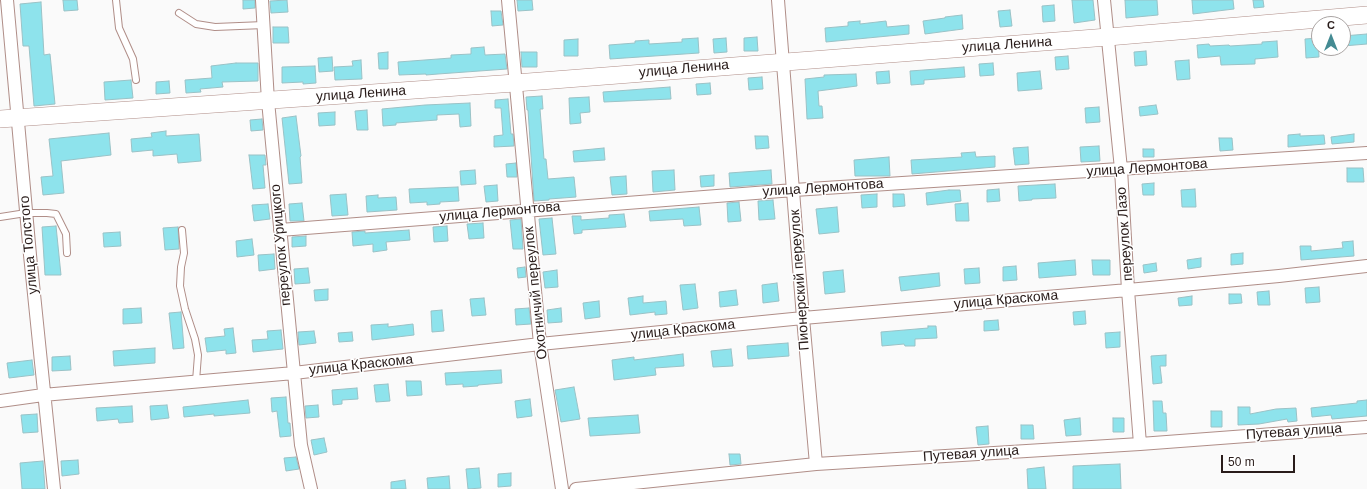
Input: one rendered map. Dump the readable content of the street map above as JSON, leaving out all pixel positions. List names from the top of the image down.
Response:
{
  "streets": {
    "main road": ["улица Ленина"],
    "street": [
      "улица Лермонтова",
      "переулок Лазо",
      "улица Толстого",
      "переулок Урицкого",
      "Пионерский переулок",
      "Охотничий переулок",
      "улица Краскома",
      "Путевая улица"
    ]
  },
  "crossings": [
    ["улица Ленина", "переулок Лазо"],
    ["улица Ленина", "улица Толстого"],
    ["улица Ленина", "переулок Урицкого"],
    ["улица Ленина", "Пионерский переулок"],
    ["улица Ленина", "Охотничий переулок"],
    ["улица Лермонтова", "переулок Лазо"],
    ["улица Лермонтова", "переулок Урицкого"],
    ["улица Лермонтова", "Пионерский переулок"],
    ["улица Лермонтова", "Охотничий переулок"],
    ["переулок Лазо", "улица Краскома"],
    ["переулок Лазо", "Путевая улица"],
    ["улица Толстого", "улица Краскома"],
    ["переулок Урицкого", "улица Краскома"],
    ["Пионерский переулок", "улица Краскома"],
    ["Пионерский переулок", "Путевая улица"],
    ["Охотничий переулок", "улица Краскома"]
  ],
  "scale_bar": "50 m",
  "north": "top"
}
